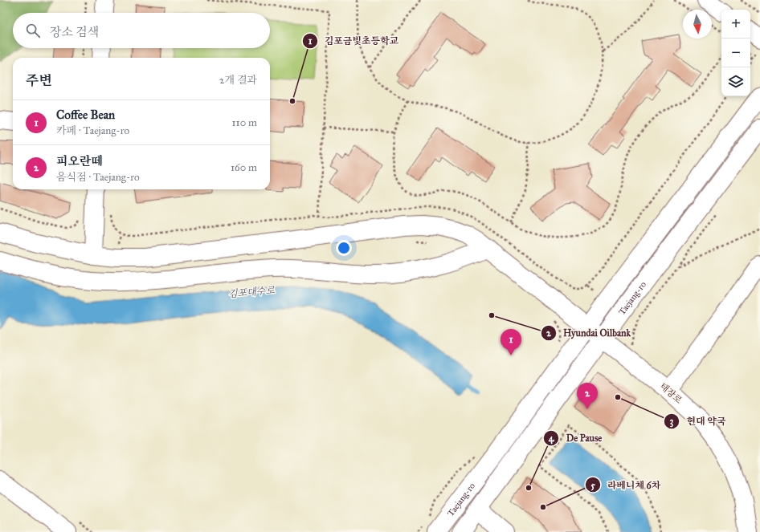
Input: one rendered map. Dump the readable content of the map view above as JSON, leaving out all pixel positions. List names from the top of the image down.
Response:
{
  "streets": {
    "street": ["Taejang-ro", "태장로"]
  },
  "crossings": [
    ["Taejang-ro", "태장로"]
  ],
  "water": ["김포대수로"],
  "places": [
    "김포금빛초등학교",
    "Hyundai Oilbank",
    "현대 약국",
    "De Pause",
    "라베니체 6차"
  ],
  "north": "bottom",
  "page": {
    "map_buttons": ["+", "−"],
    "search": "장소 검색",
    "heading": ["주변", "2개 결과"],
    "list": [
      {
        "mark": "1",
        "name": "Coffee Bean",
        "note": "카페 · Taejang-ro",
        "value": "110 m"
      },
      {
        "mark": "2",
        "name": "피오란떼",
        "note": "음식점 · Taejang-ro",
        "value": "160 m"
      }
    ],
    "pins": ["1", "2"]
  }
}
